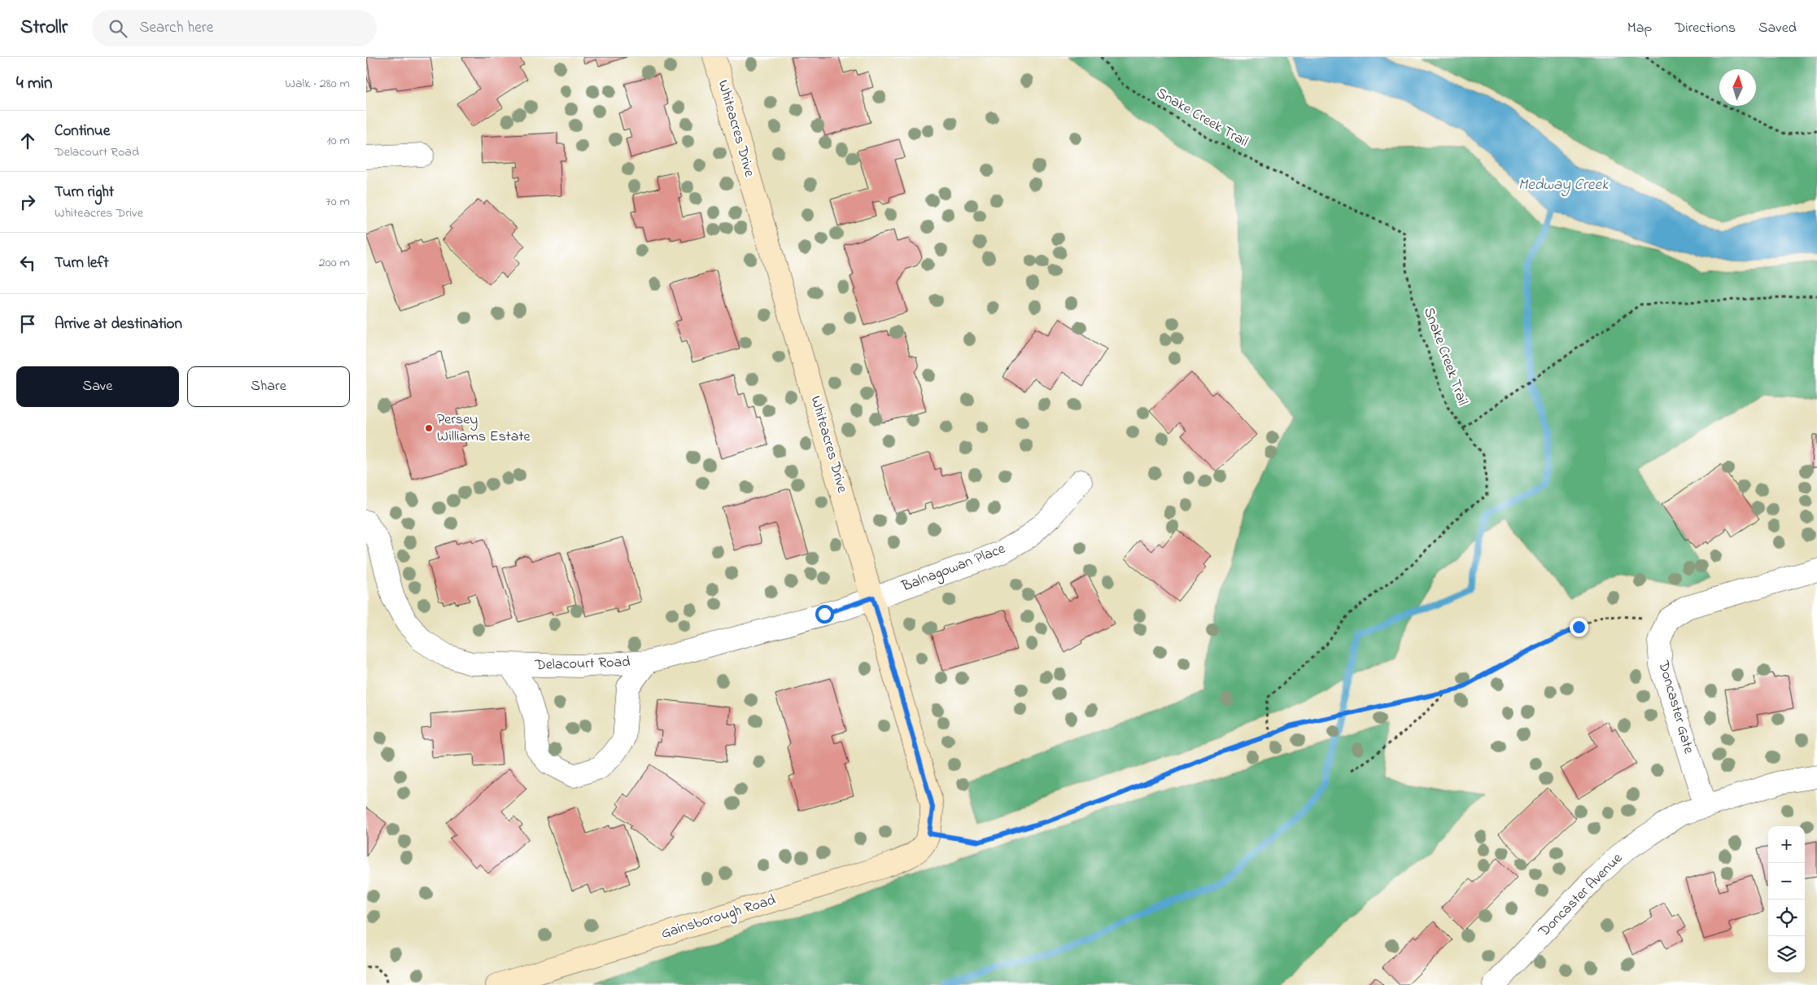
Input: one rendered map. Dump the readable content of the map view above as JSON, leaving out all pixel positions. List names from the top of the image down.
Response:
{
  "streets": {
    "street": [
      "Whiteacres Drive",
      "Balnagowan Place",
      "Delacourt Road",
      "Doncaster Gate",
      "Doncaster Avenue",
      "Gainsborough Road"
    ],
    "path": ["Snake Creek Trail"]
  },
  "crossings": [
    ["Whiteacres Drive", "Balnagowan Place"],
    ["Whiteacres Drive", "Delacourt Road"],
    ["Whiteacres Drive", "Gainsborough Road"],
    ["Balnagowan Place", "Delacourt Road"],
    ["Doncaster Gate", "Doncaster Avenue"]
  ],
  "water": ["Medway Creek"],
  "places": ["Persey Williams Estate"],
  "north": "top",
  "page": {
    "header": "Strollr",
    "search": "Search here",
    "nav": ["Map", "Directions", "Saved"],
    "heading": ["4 min", "Walk · 280 m"],
    "list": [
      ["Continue", "Delacourt Road", "10 m"],
      ["Turn right", "Whiteacres Drive", "70 m"],
      ["Turn left", "200 m"],
      "Arrive at destination"
    ],
    "buttons": ["Save", "Share"],
    "map_buttons": ["+", "−"]
  }
}
